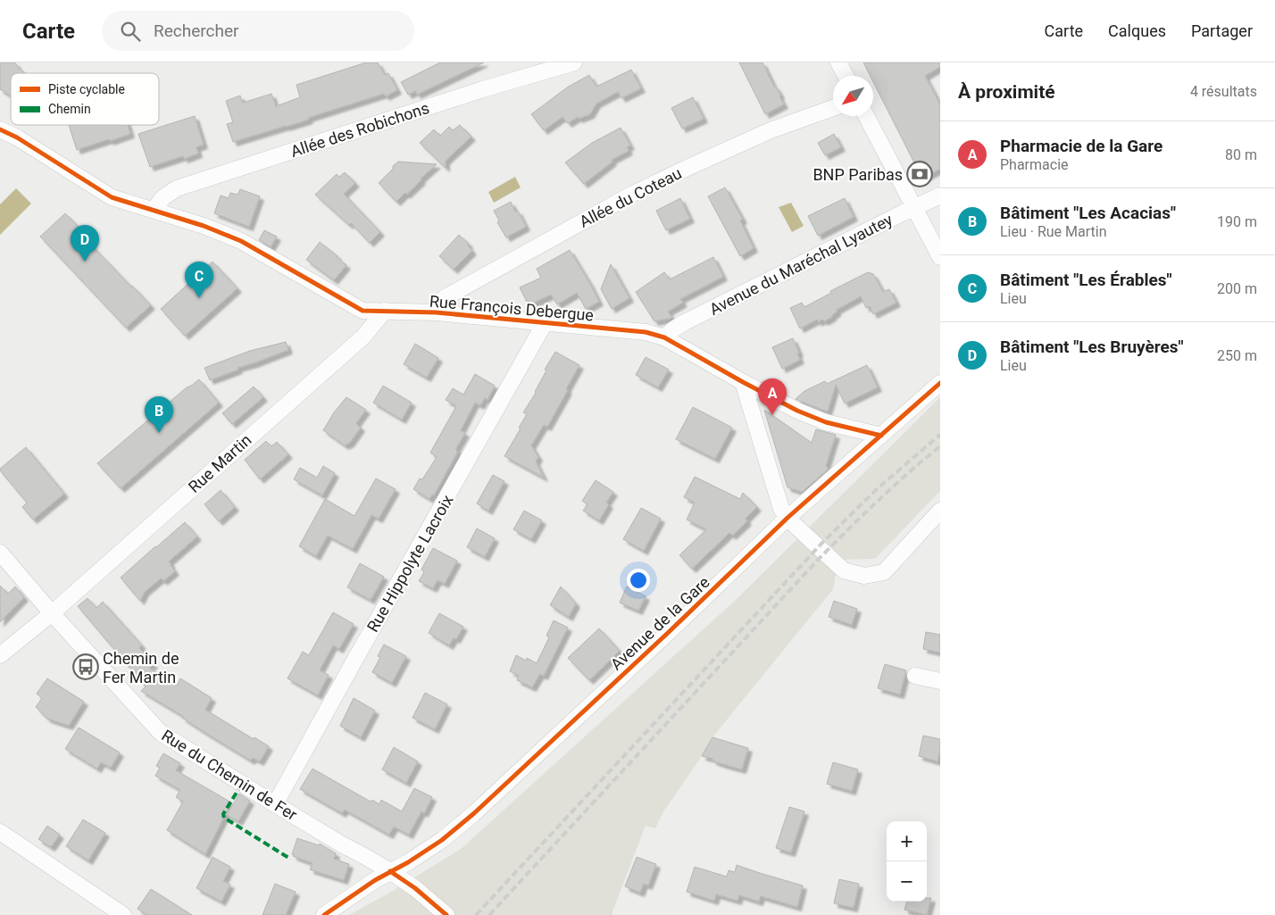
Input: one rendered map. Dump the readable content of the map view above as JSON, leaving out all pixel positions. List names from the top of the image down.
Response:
{
  "streets": {
    "street": [
      "Allée des Robichons",
      "Allée du Coteau",
      "Avenue du Maréchal Lyautey",
      "Rue François Debergue",
      "Rue Martin",
      "Rue Hippolyte Lacroix",
      "Avenue de la Gare",
      "Rue du Chemin de Fer"
    ]
  },
  "crossings": [
    ["Allée des Robichons", "Rue François Debergue"],
    ["Allée du Coteau", "Rue François Debergue"],
    ["Avenue du Maréchal Lyautey", "Rue François Debergue"],
    ["Rue François Debergue", "Rue Martin"],
    ["Rue François Debergue", "Rue Hippolyte Lacroix"],
    ["Rue François Debergue", "Avenue de la Gare"],
    ["Rue Martin", "Rue du Chemin de Fer"],
    ["Rue Hippolyte Lacroix", "Rue du Chemin de Fer"],
    ["Avenue de la Gare", "Rue du Chemin de Fer"]
  ],
  "places": {
    "bank": ["BNP Paribas"],
    "bus stop": ["Chemin de Fer Martin"]
  },
  "legend": ["Piste cyclable", "Chemin"],
  "north": "bottom left",
  "page": {
    "header": "Carte",
    "search": "Rechercher",
    "nav": ["Carte", "Calques", "Partager"],
    "heading": ["À proximité", "4 résultats"],
    "list": [
      {
        "mark": "A",
        "name": "Pharmacie de la Gare",
        "note": "Pharmacie",
        "value": "80 m"
      },
      {
        "mark": "B",
        "name": "Bâtiment \"Les Acacias\"",
        "note": "Lieu · Rue Martin",
        "value": "190 m"
      },
      {
        "mark": "C",
        "name": "Bâtiment \"Les Érables\"",
        "note": "Lieu",
        "value": "200 m"
      },
      {
        "mark": "D",
        "name": "Bâtiment \"Les Bruyères\"",
        "note": "Lieu",
        "value": "250 m"
      }
    ],
    "pins": [
      "D",
      "C",
      "A",
      "B"
    ],
    "map_buttons": ["+", "−"]
  }
}
